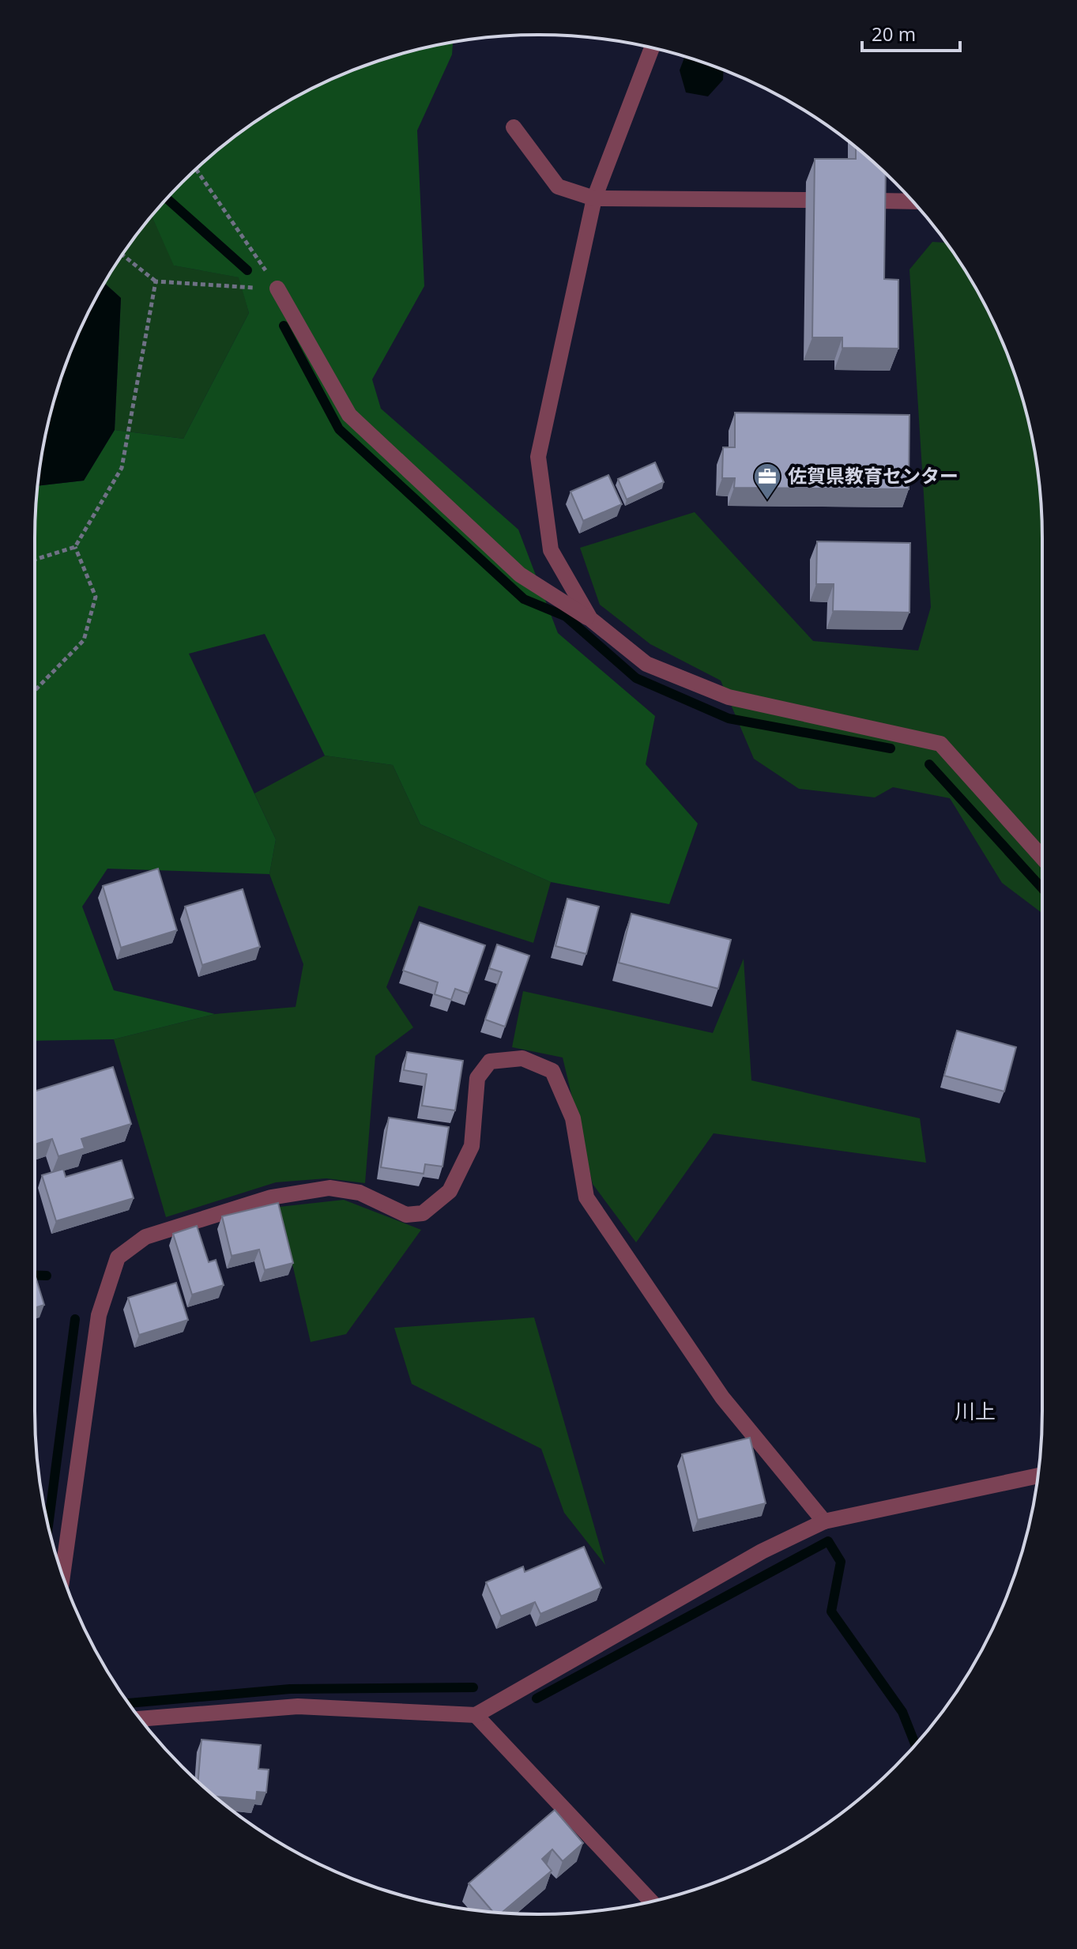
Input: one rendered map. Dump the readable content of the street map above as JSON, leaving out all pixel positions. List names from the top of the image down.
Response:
{
  "districts": ["川上"],
  "places": {
    "office": ["佐賀県教育センター"]
  },
  "scale_bar": "20 m"
}
